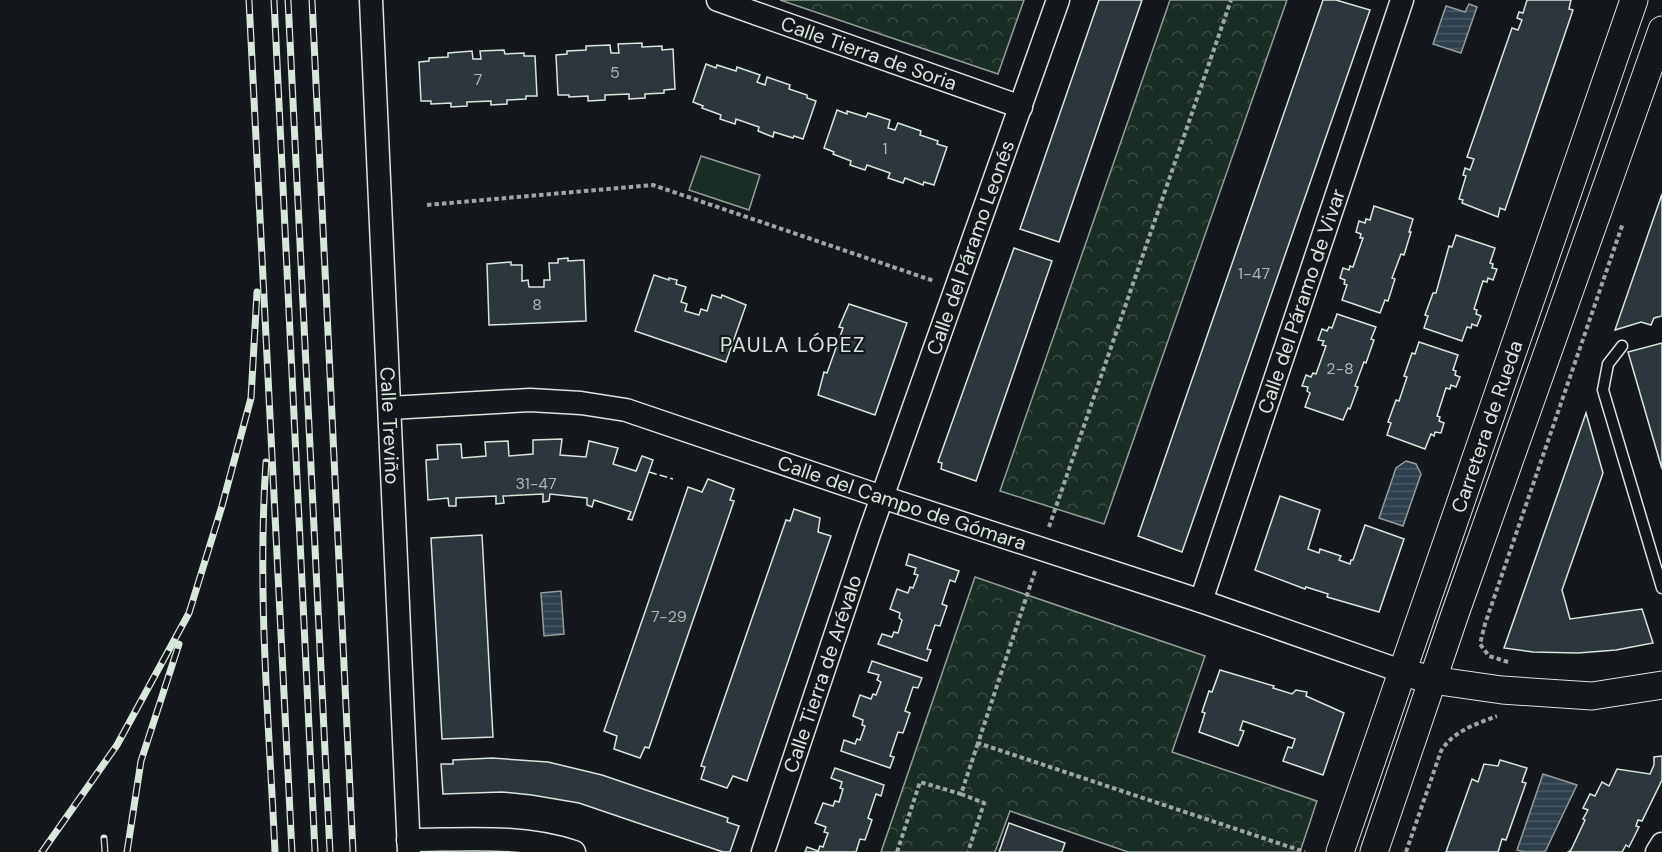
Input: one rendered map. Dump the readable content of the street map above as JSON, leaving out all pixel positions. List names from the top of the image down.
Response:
{
  "streets": {
    "street": [
      "Calle Tierra de Soria",
      "Calle del Páramo Leonés",
      "Calle del Páramo de Vivar",
      "Calle Treviño",
      "Carretera de Rueda",
      "Calle del Campo de Gómara",
      "Calle Tierra de Arévalo"
    ]
  },
  "crossings": [
    ["Calle Tierra de Soria", "Calle del Páramo Leonés"],
    ["Calle del Páramo Leonés", "Calle del Campo de Gómara"],
    ["Calle del Páramo Leonés", "Calle Tierra de Arévalo"],
    ["Calle del Páramo de Vivar", "Calle del Campo de Gómara"],
    ["Calle Treviño", "Calle del Campo de Gómara"],
    ["Carretera de Rueda", "Calle del Campo de Gómara"],
    ["Calle del Campo de Gómara", "Calle Tierra de Arévalo"]
  ],
  "districts": ["PAULA LÓPEZ"],
  "house_numbers": [
    "5",
    "7",
    "1",
    "1-47",
    "8",
    "2-8",
    "31-47",
    "7-29"
  ]
}
